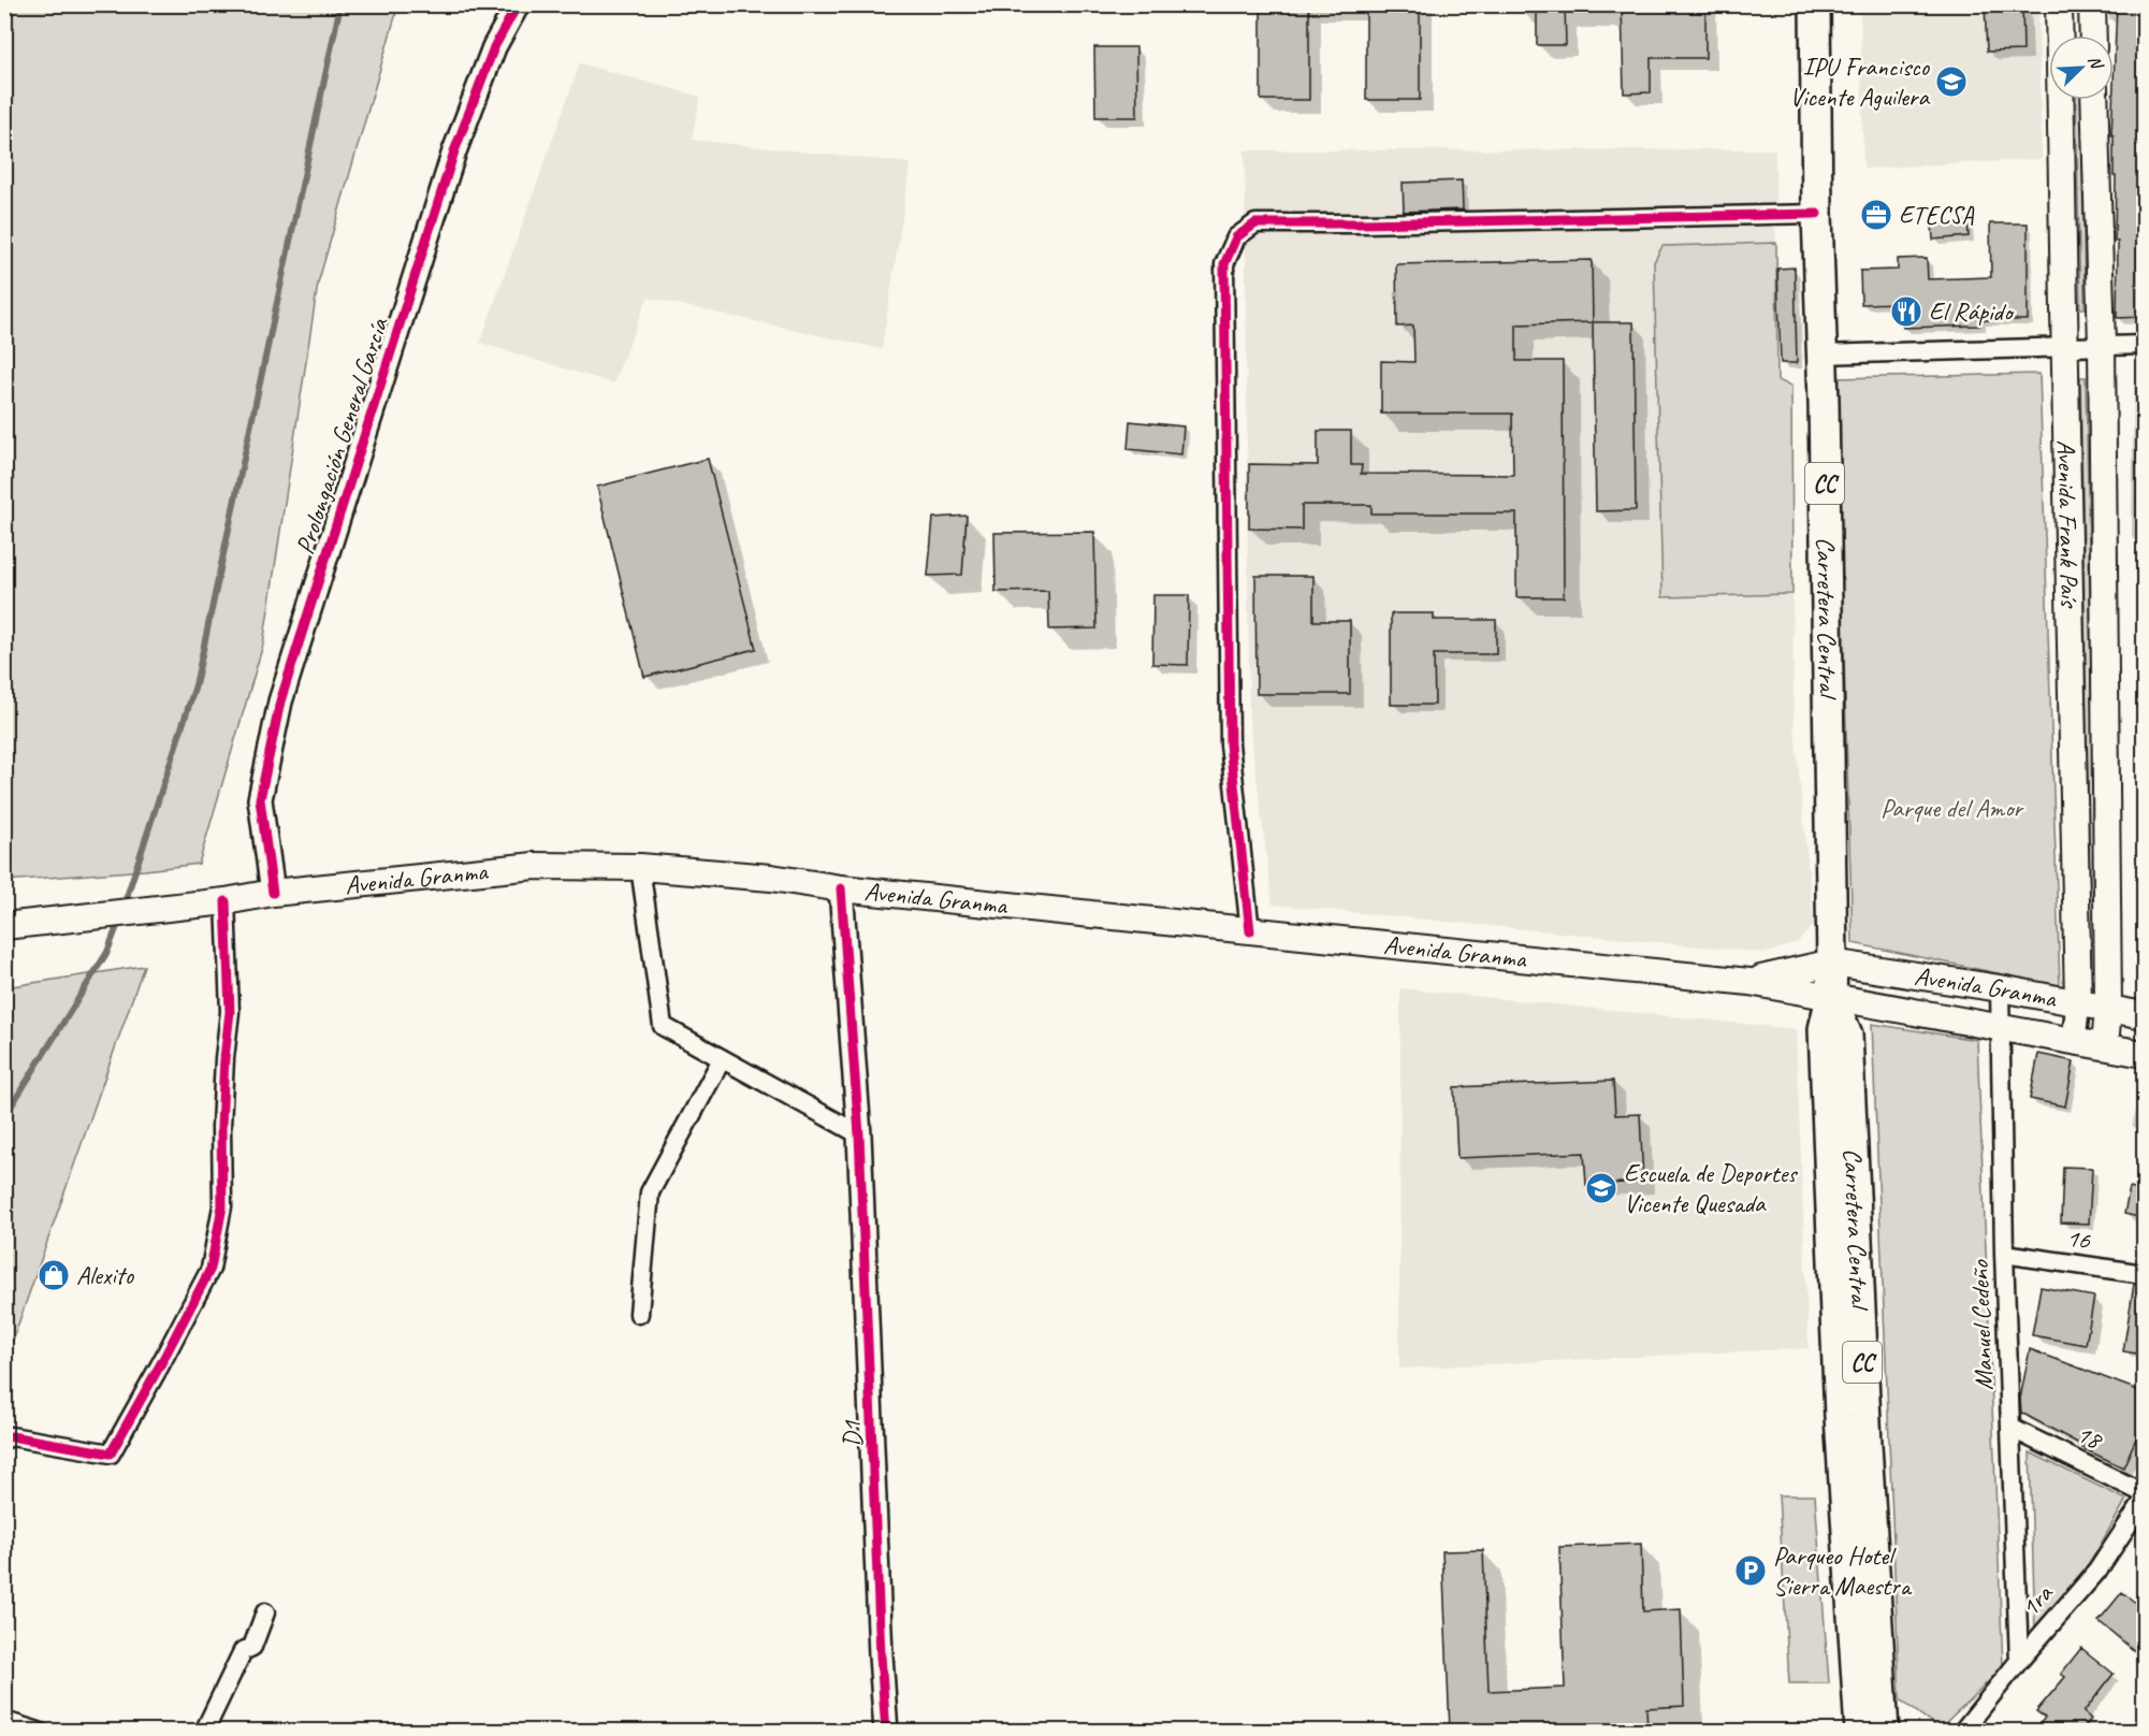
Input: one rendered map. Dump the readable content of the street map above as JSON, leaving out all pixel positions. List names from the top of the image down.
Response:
{
  "streets": {
    "highway": ["CC", "Carretera Central"],
    "main road": ["Avenida Frank País", "Avenida Granma"],
    "street": [
      "Prolongación General García",
      "16",
      "Manuel Cedeño",
      "D1",
      "18",
      "1ra"
    ]
  },
  "crossings": [
    ["Prolongación General García", "Avenida Granma"],
    ["Avenida Frank País", "Avenida Granma"],
    ["Carretera Central", "Avenida Granma"],
    ["Avenida Granma", "Manuel Cedeño"],
    ["Avenida Granma", "D1"],
    ["16", "Manuel Cedeño"],
    ["Manuel Cedeño", "18"],
    ["Manuel Cedeño", "1ra"]
  ],
  "parks": ["Parque del Amor"],
  "places": {
    "school or university": ["IPU Francisco Vicente Aguilera", "Escuela de Deportes Vicente Quesada"],
    "office": ["ETECSA"],
    "restaurant": ["El Rápido"],
    "shop": ["Alexito"],
    "parking": ["Parqueo Hotel Sierra Maestra"]
  },
  "north": "top right"
}
